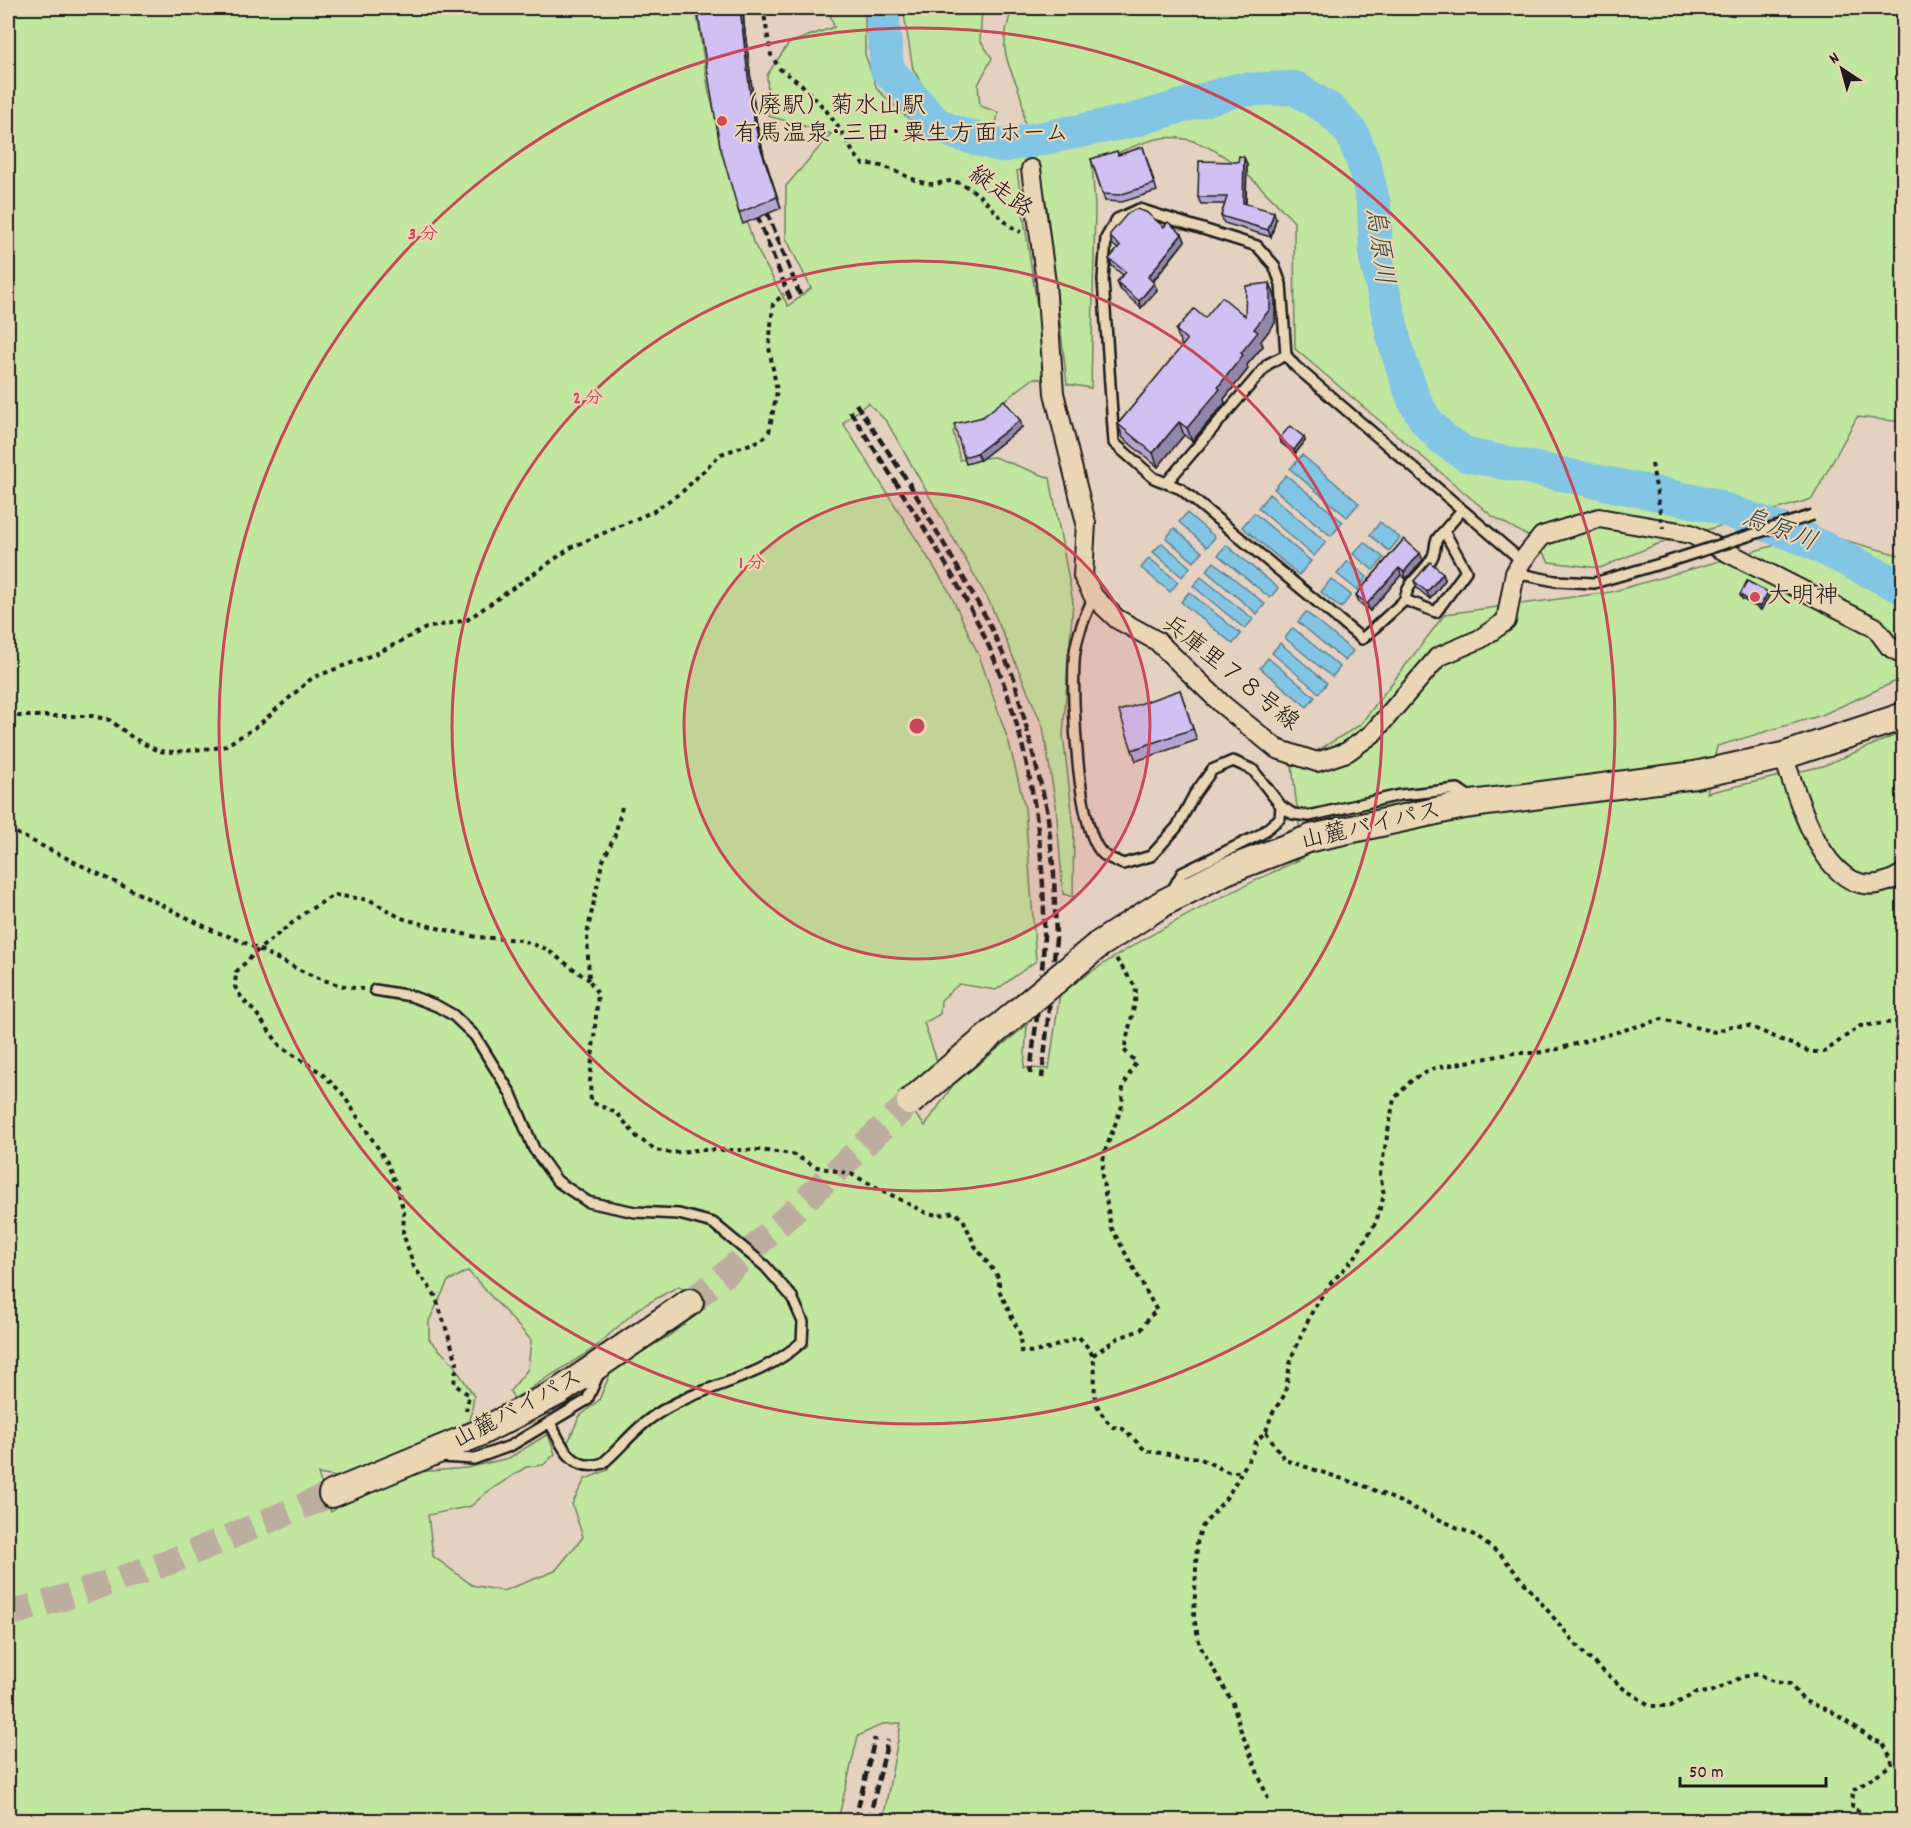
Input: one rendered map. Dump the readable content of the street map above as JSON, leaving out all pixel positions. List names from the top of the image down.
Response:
{
  "streets": {
    "street": ["兵庫里７８号線", "山麓バイパス"],
    "path": ["縦走路"]
  },
  "water": ["烏原川"],
  "places": ["（廃駅）菊水山駅 有馬温泉･三田･粟生方面ホーム", "大明神"],
  "scale_bar": "50 m",
  "north": "top left",
  "rings": ["3 分", "2 分", "1 分"]
}
